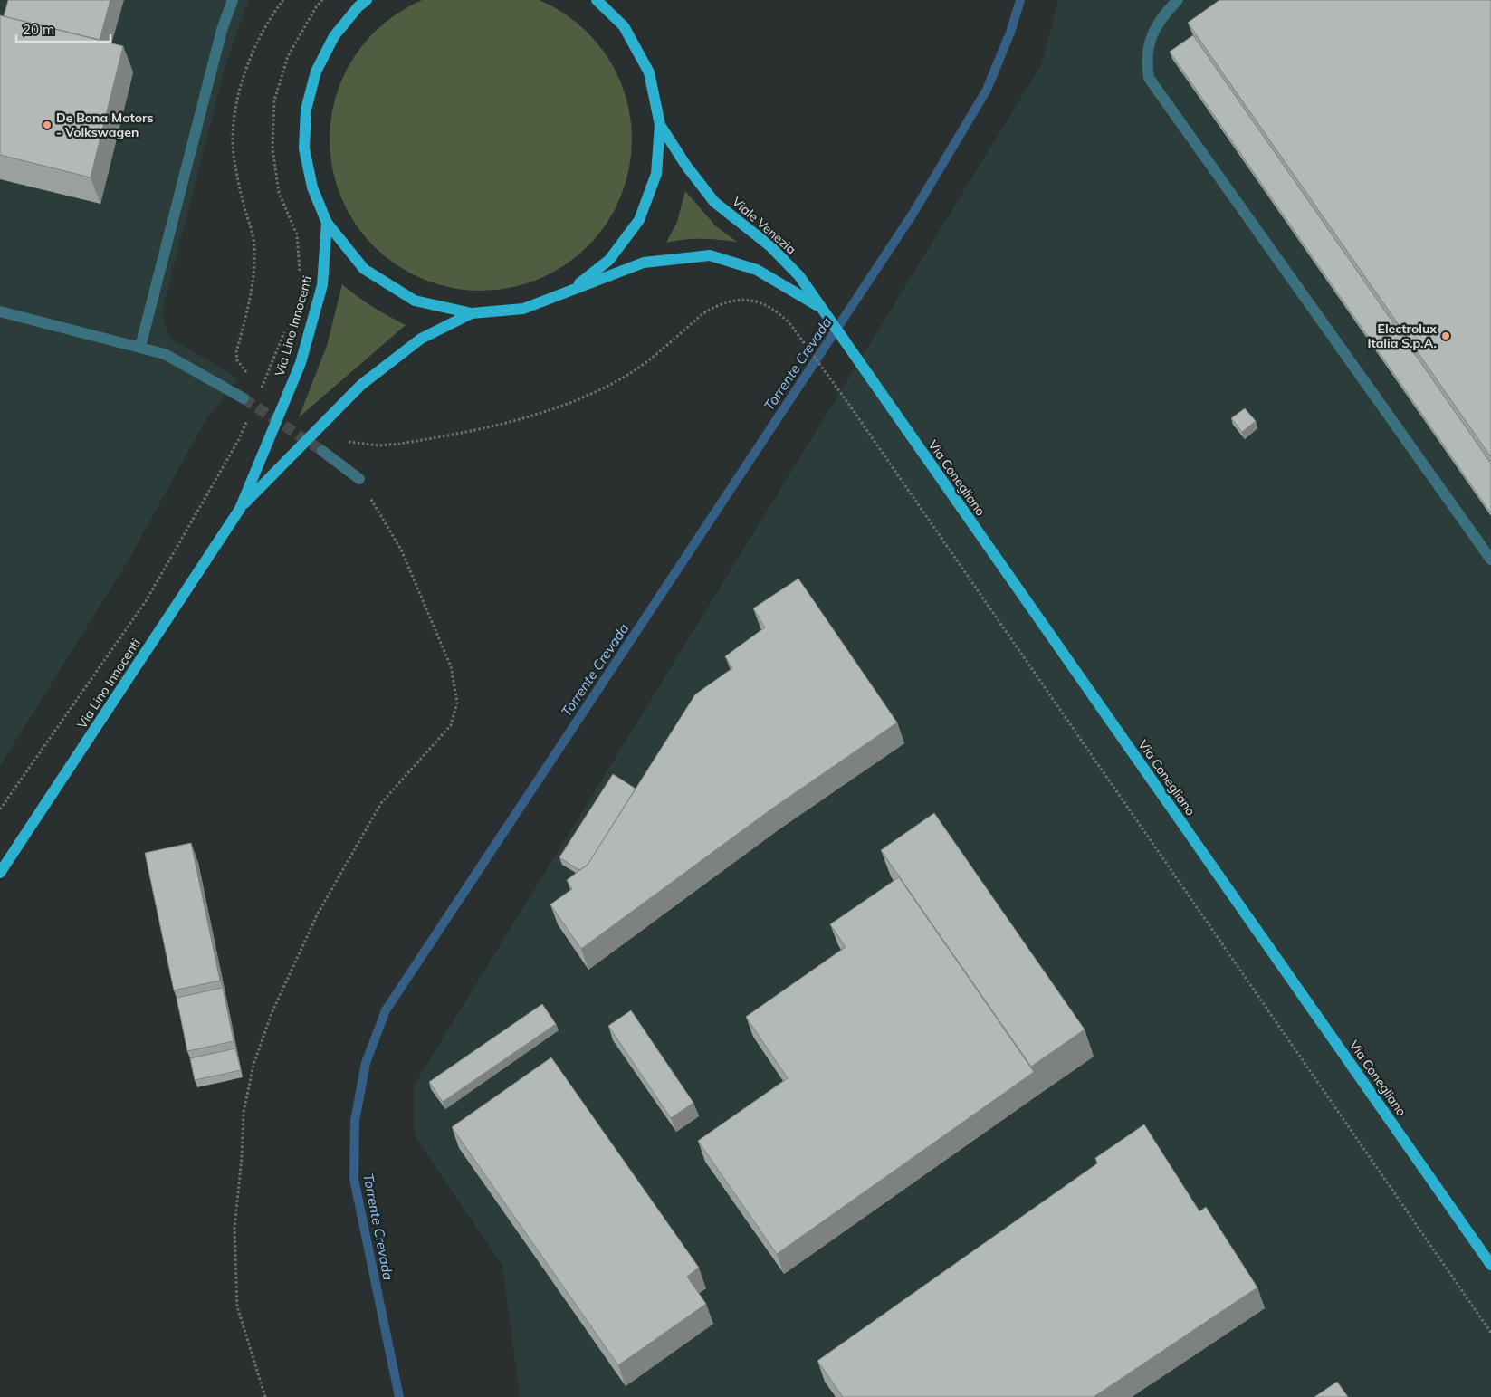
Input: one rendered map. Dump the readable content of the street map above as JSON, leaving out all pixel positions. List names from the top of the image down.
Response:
{
  "streets": {
    "main road": ["Viale Venezia", "Via Lino Innocenti", "Via Conegliano"]
  },
  "crossings": [
    ["Viale Venezia", "Via Lino Innocenti"],
    ["Viale Venezia", "Via Conegliano"]
  ],
  "water": ["Torrente Crevada"],
  "places": ["De Bona Motors - Volkswagen", "Electrolux Italia S.p.A."],
  "scale_bar": "20 m"
}
